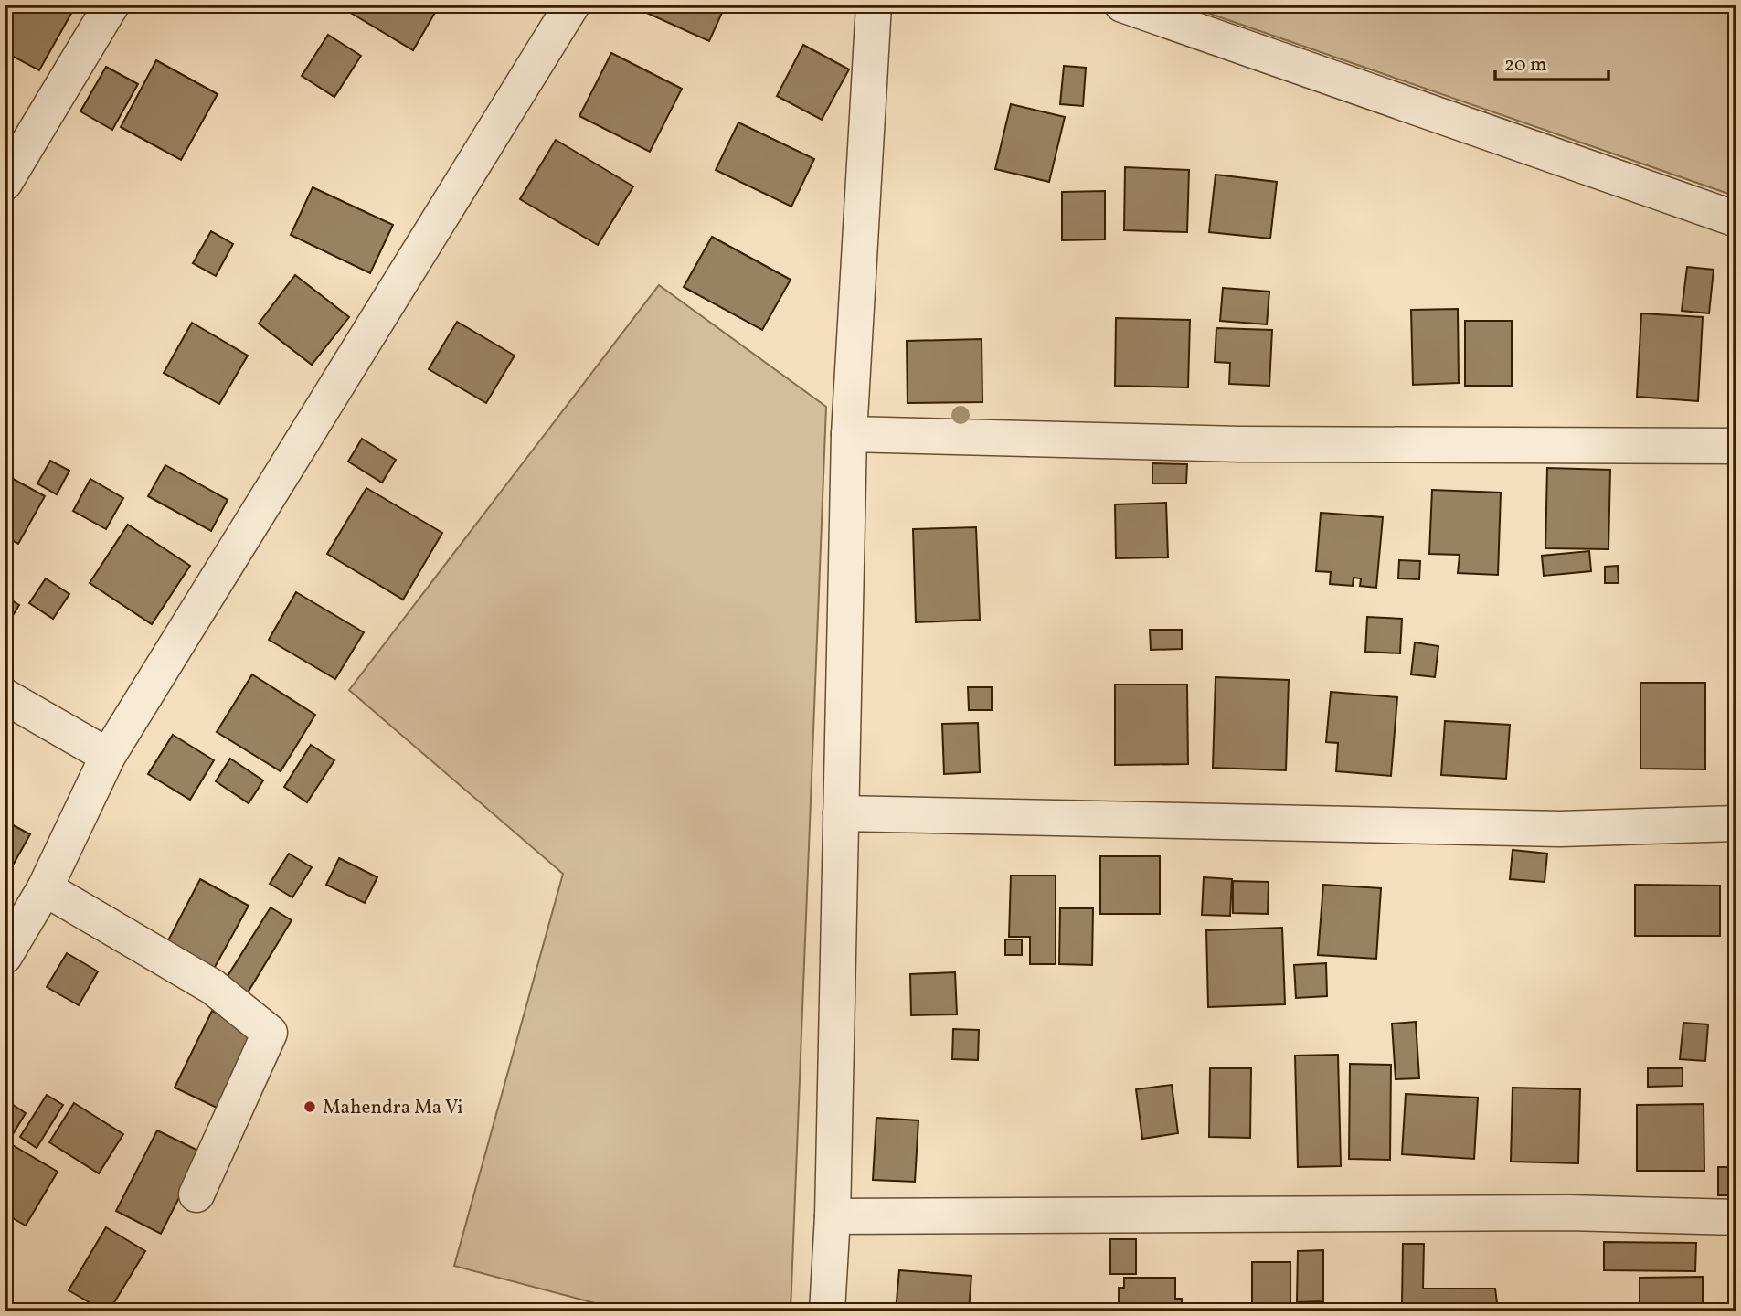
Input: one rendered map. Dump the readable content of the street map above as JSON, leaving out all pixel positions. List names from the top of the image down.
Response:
{
  "places": ["Mahendra Ma Vi"],
  "scale_bar": "20 m"
}
